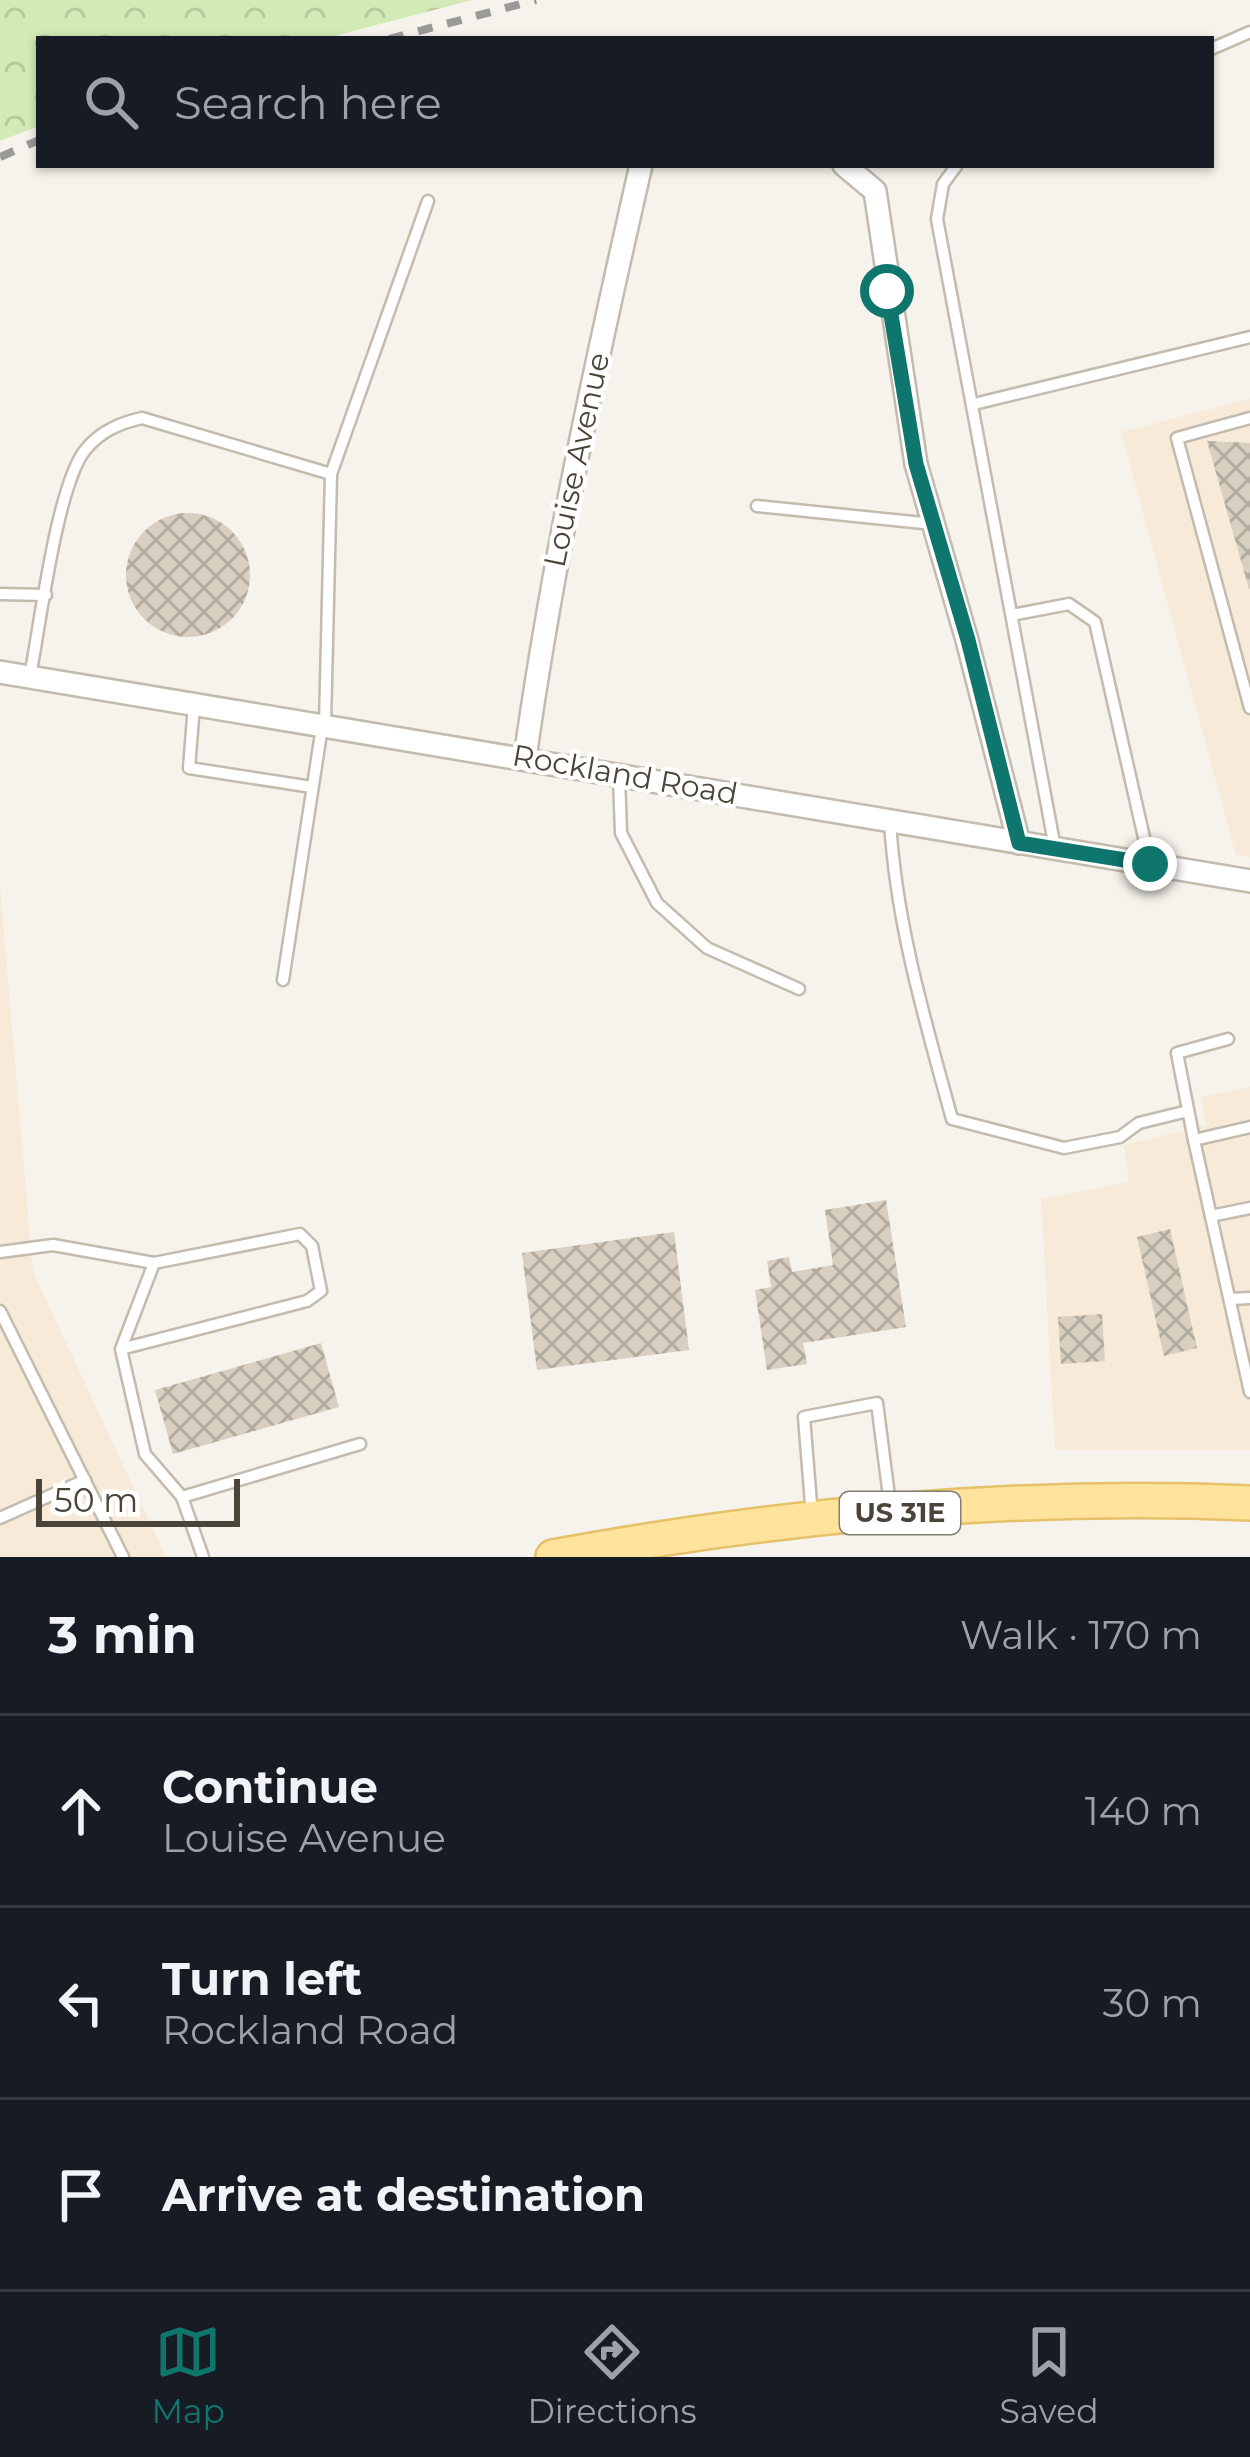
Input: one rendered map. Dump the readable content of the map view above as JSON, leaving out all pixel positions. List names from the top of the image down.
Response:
{
  "streets": {
    "main road": ["US 31E"],
    "street": ["Louise Avenue", "Rockland Road"]
  },
  "crossings": [
    ["Louise Avenue", "Rockland Road"]
  ],
  "scale_bar": "50 m",
  "page": {
    "search": "Search here",
    "scale": "50 m",
    "heading": ["3 min", "Walk · 170 m"],
    "list": [
      ["Continue", "Louise Avenue", "140 m"],
      ["Turn left", "Rockland Road", "30 m"],
      "Arrive at destination"
    ],
    "nav": ["Map", "Directions", "Saved"]
  }
}
